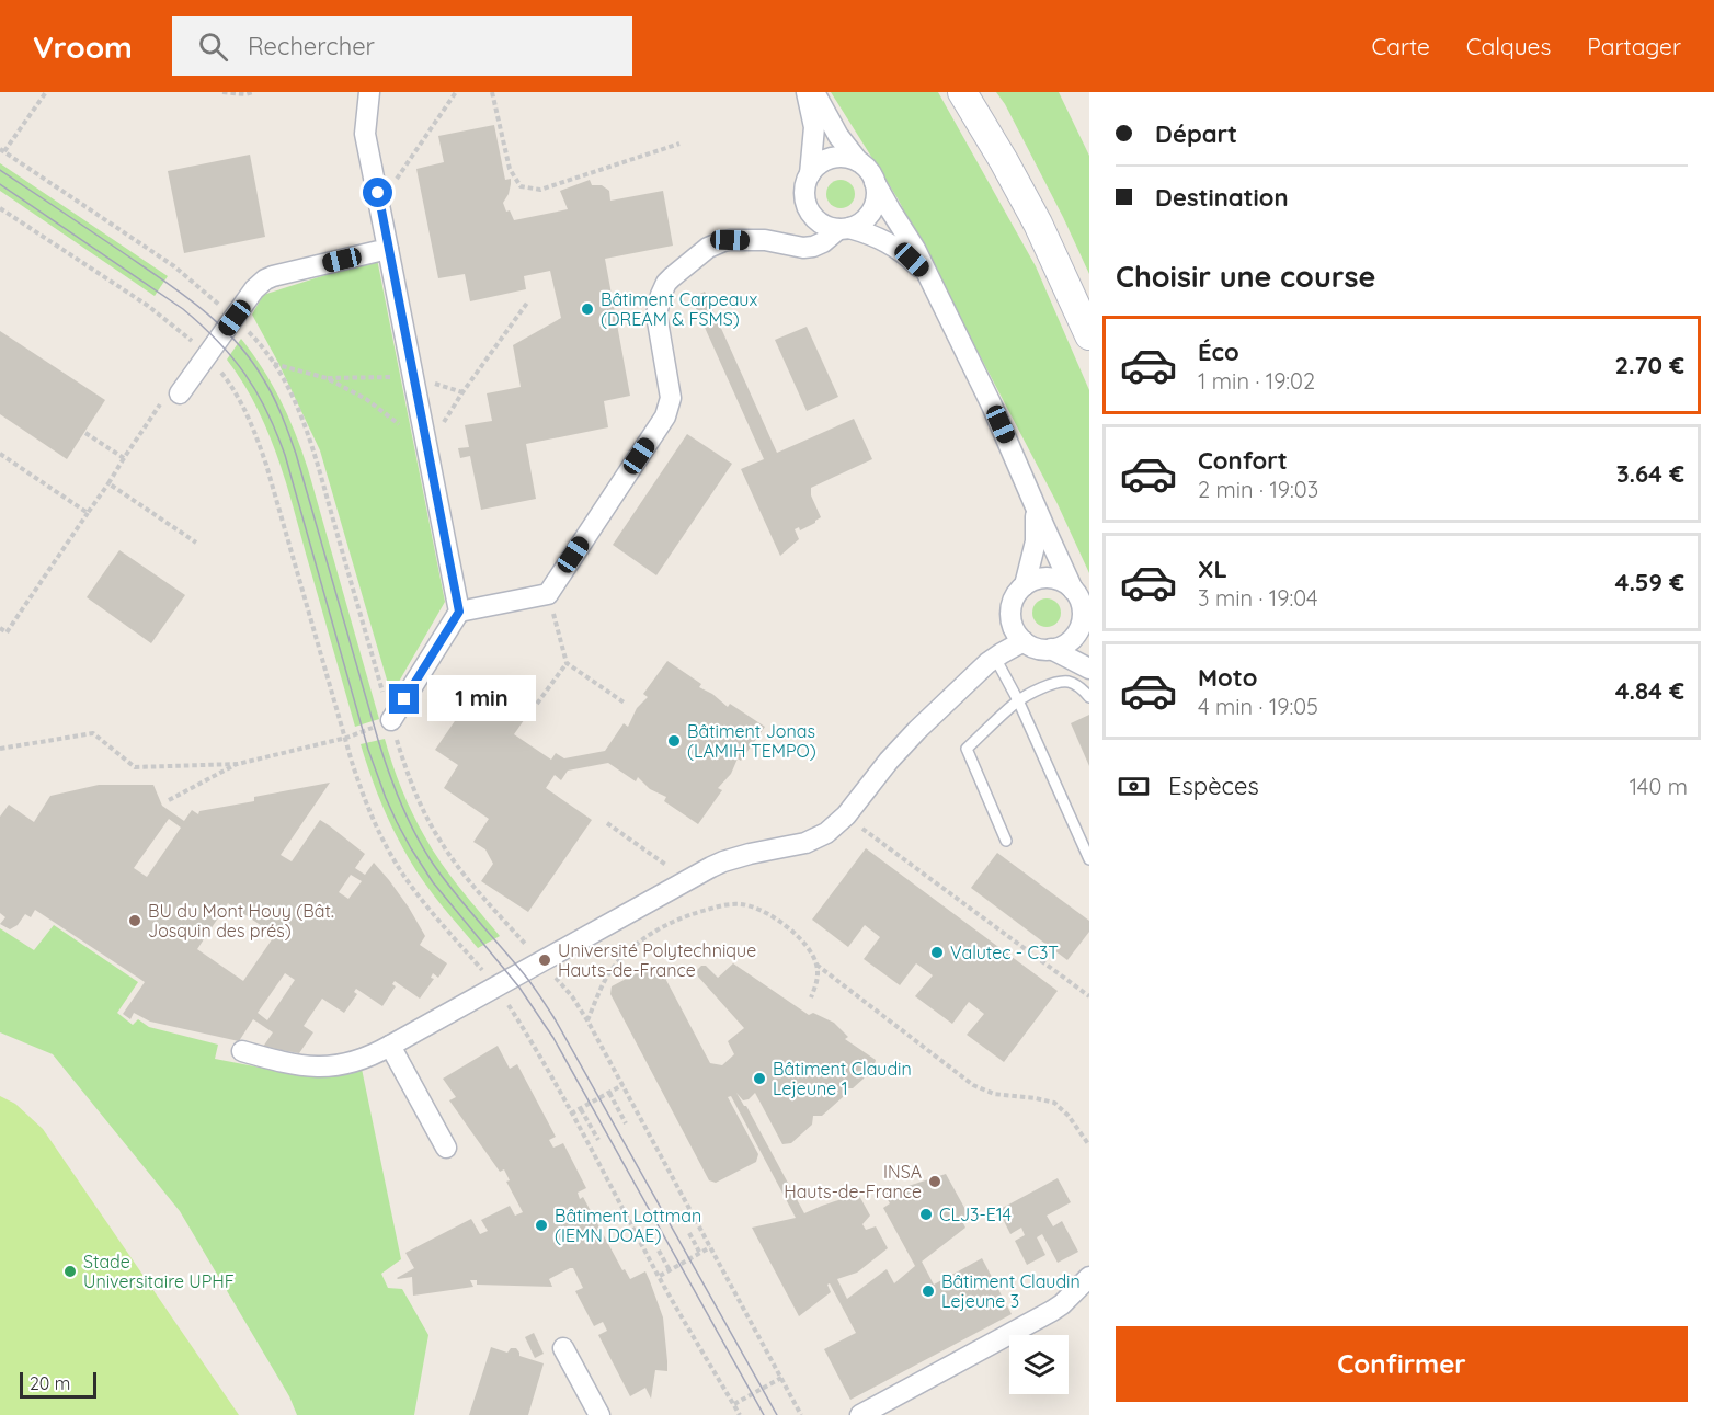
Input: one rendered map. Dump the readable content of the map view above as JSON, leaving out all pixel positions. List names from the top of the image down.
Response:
{
  "places": [
    "Bâtiment Carpeaux (DREAM & FSMS)",
    "Bâtiment Jonas (LAMIH TEMPO)",
    "BU du Mont Houy (Bât. Josquin des prés)",
    "Valutec - C3T",
    "Université Polytechnique Hauts-de-France",
    "Bâtiment Claudin Lejeune 1",
    "INSA Hauts-de-France",
    "CLJ3-E14",
    "Bâtiment Lottman (IEMN DOAE)",
    "Stade Universitaire UPHF",
    "Bâtiment Claudin Lejeune 3"
  ],
  "scale_bar": "20 m",
  "page": {
    "header": "Vroom",
    "search": "Rechercher",
    "nav": ["Carte", "Calques", "Partager"],
    "banner": ["Départ", "Destination"],
    "heading": "Choisir une course",
    "list": [
      {
        "name": "Éco",
        "note": "1 min · 19:02",
        "value": "2.70 €"
      },
      {
        "name": "Confort",
        "note": "2 min · 19:03",
        "value": "3.64 €"
      },
      {
        "name": "XL",
        "note": "3 min · 19:04",
        "value": "4.59 €"
      },
      {
        "name": "Moto",
        "note": "4 min · 19:05",
        "value": "4.84 €"
      }
    ],
    "bubble": "1 min",
    "pay": ["Espèces", "140 m"],
    "buttons": "Confirmer",
    "scale": "20 m"
  }
}
